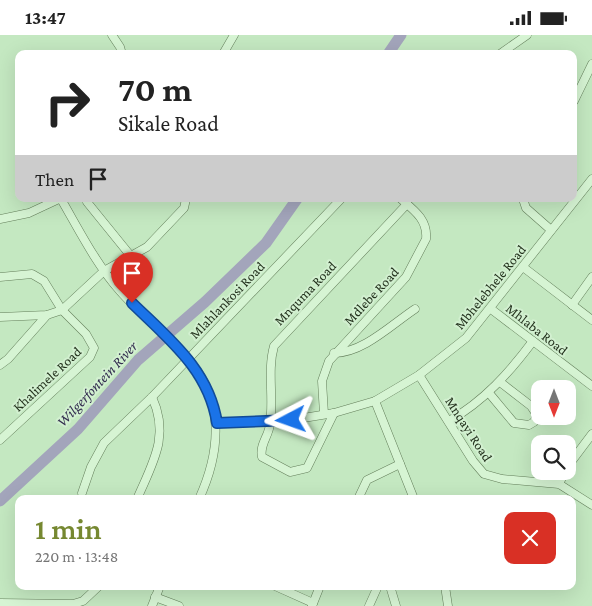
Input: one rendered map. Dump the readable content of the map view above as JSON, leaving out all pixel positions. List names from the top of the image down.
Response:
{
  "streets": {
    "street": [
      "Mbhelebhele Road",
      "Mnquma Road",
      "Mdlebe Road",
      "Mlahlankosi Road",
      "Mhlaba Road",
      "Khalimele Road",
      "Mnqayi Road"
    ]
  },
  "crossings": [
    ["Mbhelebhele Road", "Mnquma Road"],
    ["Mbhelebhele Road", "Mdlebe Road"],
    ["Mbhelebhele Road", "Mhlaba Road"],
    ["Mbhelebhele Road", "Mnqayi Road"]
  ],
  "water": ["Wilgerfontein River"],
  "north": "bottom",
  "page": {
    "status": "13:47",
    "turn": ["70 m", "Sikale Road"],
    "then": "Then",
    "heading": ["1 min", "220 m · 13:48"]
  }
}
